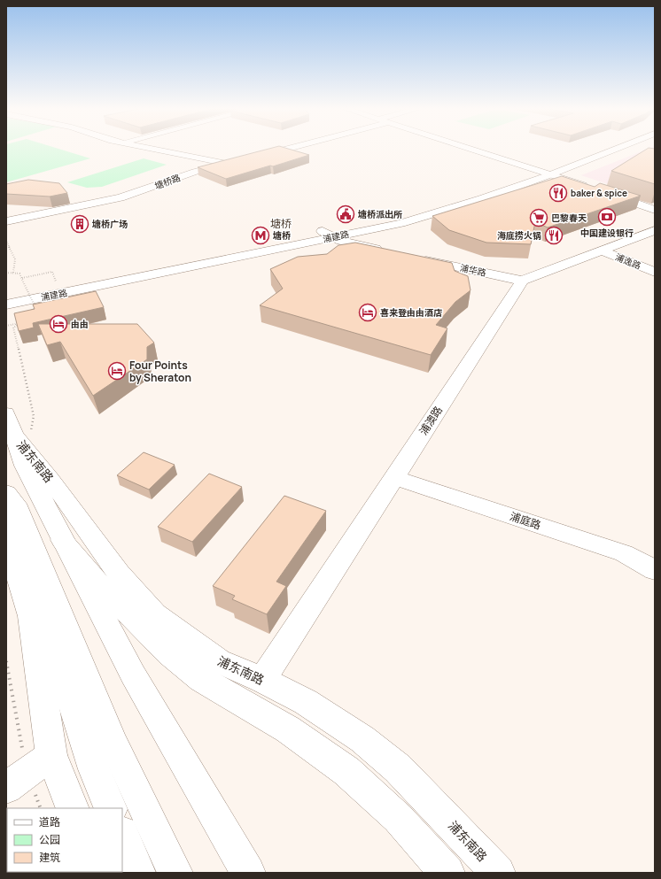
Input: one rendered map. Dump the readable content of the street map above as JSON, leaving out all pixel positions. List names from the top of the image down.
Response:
{
  "streets": {
    "main road": [
      "塘桥路",
      "浦建路",
      "浦逸路",
      "浦华路",
      "浦澳路",
      "浦东南路",
      "浦庭路"
    ]
  },
  "crossings": [
    ["浦华路", "浦澳路"],
    ["浦澳路", "浦东南路"],
    ["浦澳路", "浦庭路"]
  ],
  "districts": ["塘桥"],
  "places": {
    "restaurant": ["baker & spice", "海底捞火锅"],
    "public building": ["塘桥派出所"],
    "bank": ["中国建设银行"],
    "supermarket": ["巴黎春天"],
    "building": ["塘桥广场"],
    "metro station": ["塘桥"],
    "hotel": ["喜来登由由酒店", "由由", "Four Points by Sheraton"]
  },
  "legend": ["道路", "公园", "建筑"]
}
